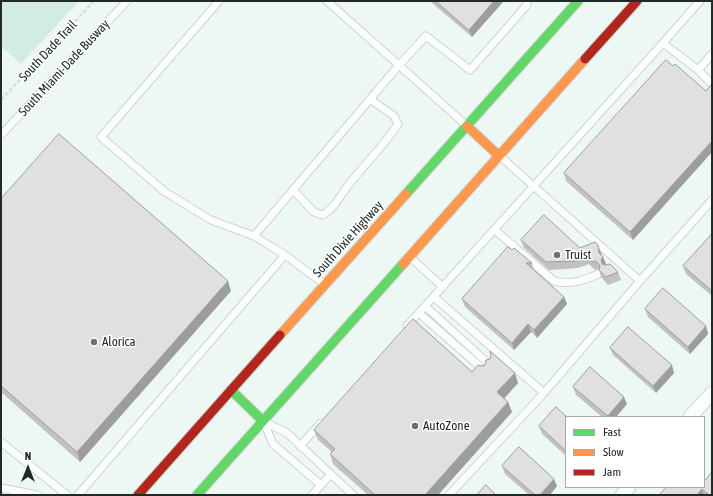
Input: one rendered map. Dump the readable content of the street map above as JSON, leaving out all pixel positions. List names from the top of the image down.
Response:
{
  "streets": {
    "highway": ["South Dixie Highway"],
    "lane": ["South Miami-Dade Busway"],
    "path": ["South Dade Trail"]
  },
  "places": ["Truist", "Alorica", "AutoZone"],
  "legend": ["Fast", "Slow", "Jam"],
  "north": "top"
}
